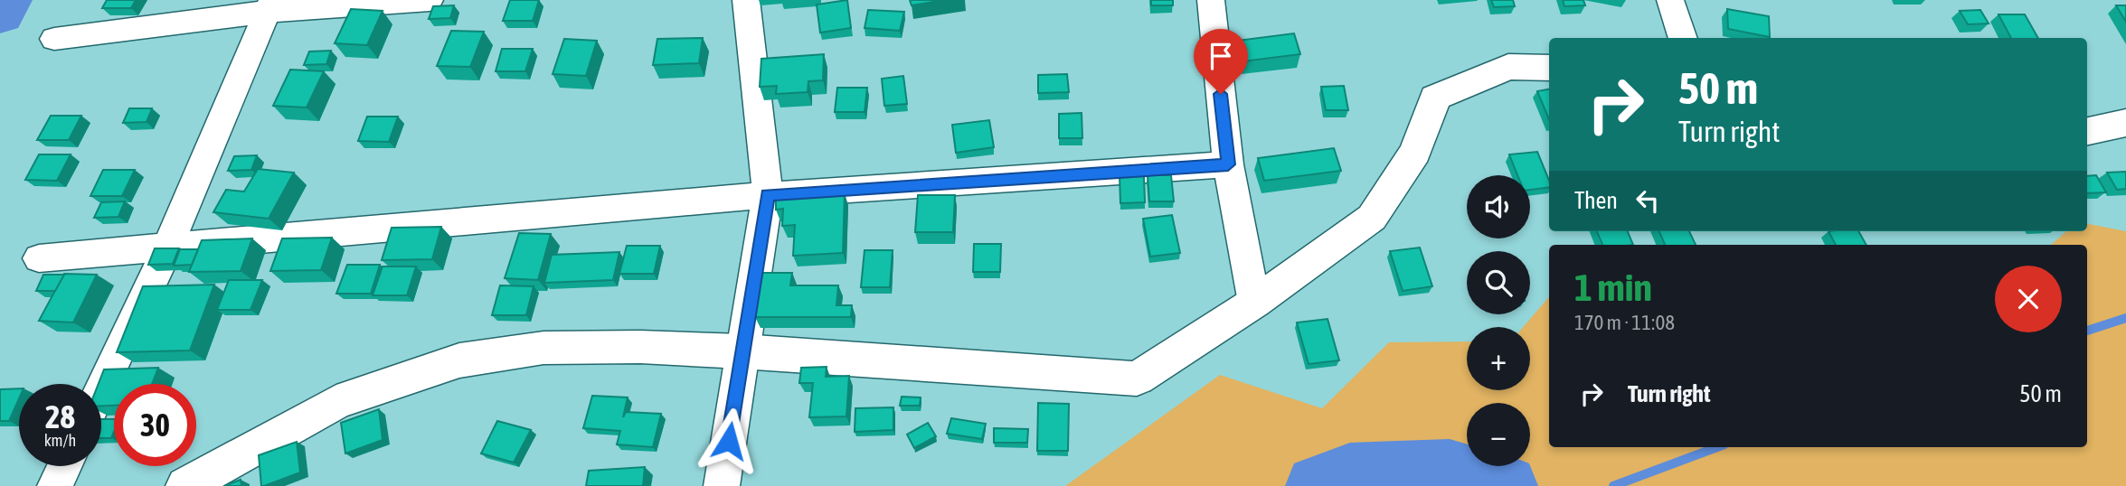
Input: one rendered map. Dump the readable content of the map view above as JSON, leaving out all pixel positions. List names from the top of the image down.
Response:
{
  "page": {
    "turn": ["50 m", "Turn right"],
    "then": "Then",
    "map_buttons": ["+", "−"],
    "heading": ["1 min", "170 m · 11:08"],
    "list": [
      {
        "name": "Turn right",
        "value": "50 m"
      }
    ],
    "speed": "28 km/h",
    "limit": "30"
  }
}
